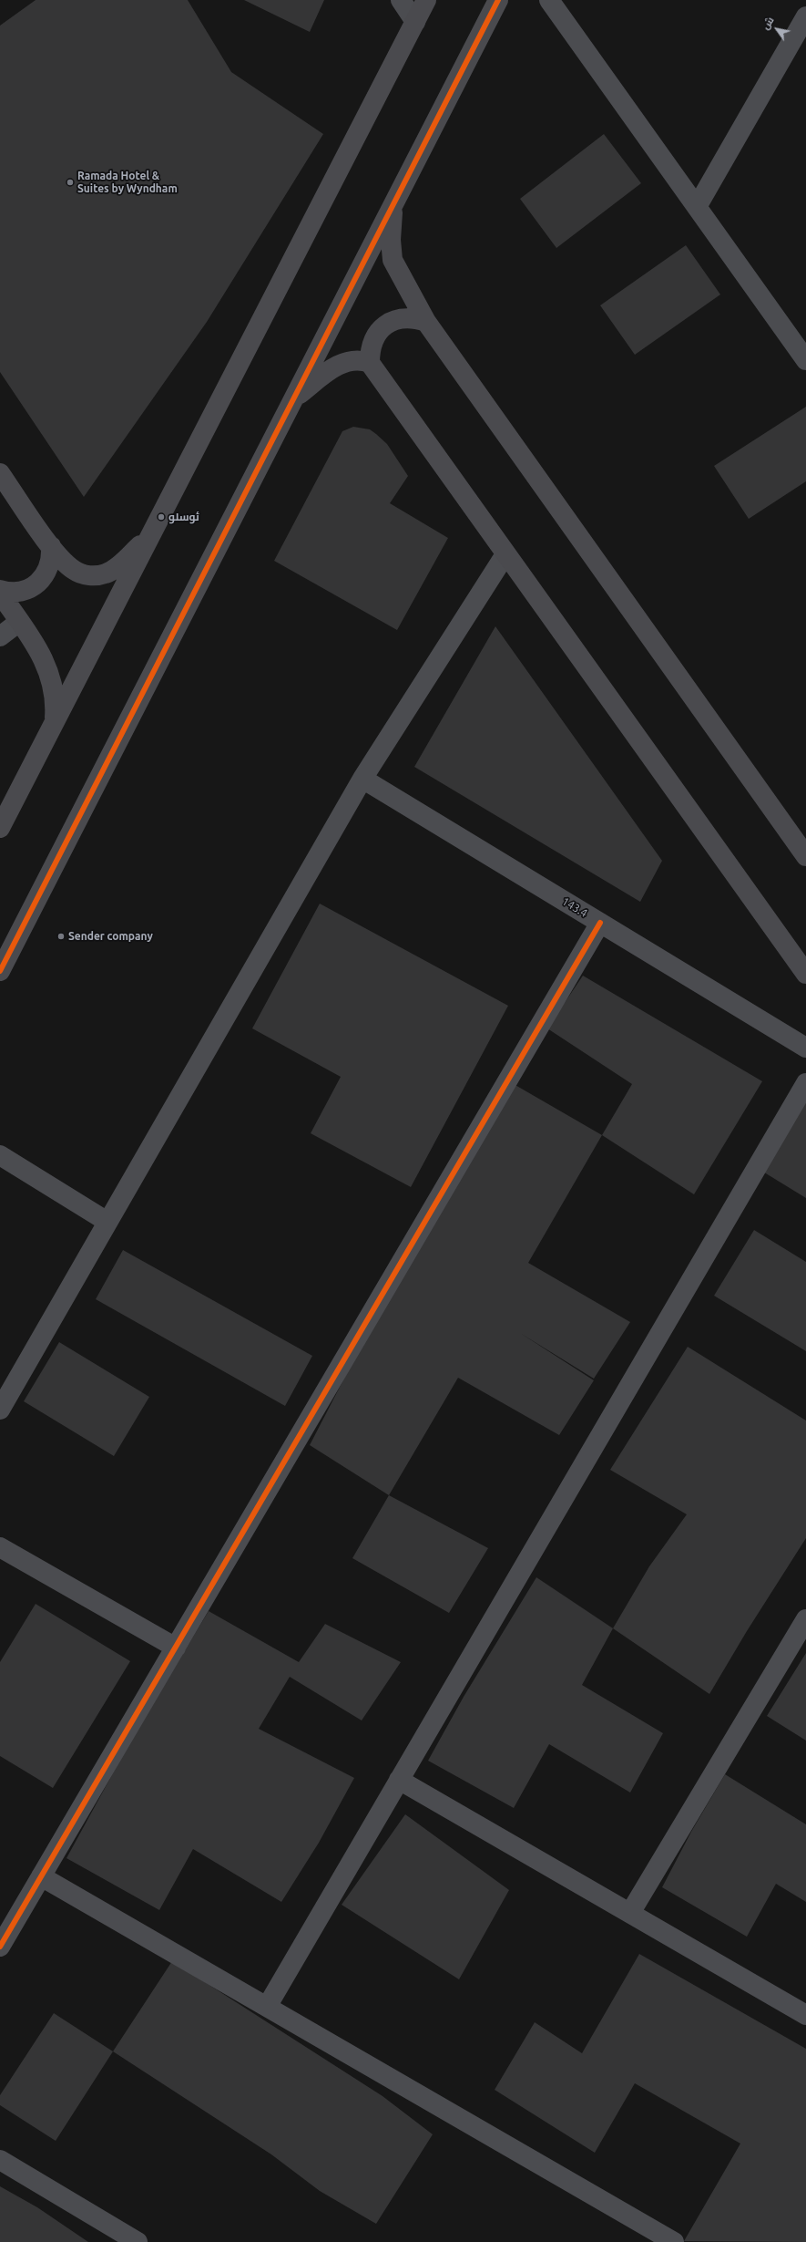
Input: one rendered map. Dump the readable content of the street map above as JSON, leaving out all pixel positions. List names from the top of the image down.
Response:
{
  "streets": {
    "street": ["143.4"]
  },
  "places": ["Ramada Hotel & Suites by Wyndham", "ئوسلو", "Sender company"],
  "north": "top left"
}
